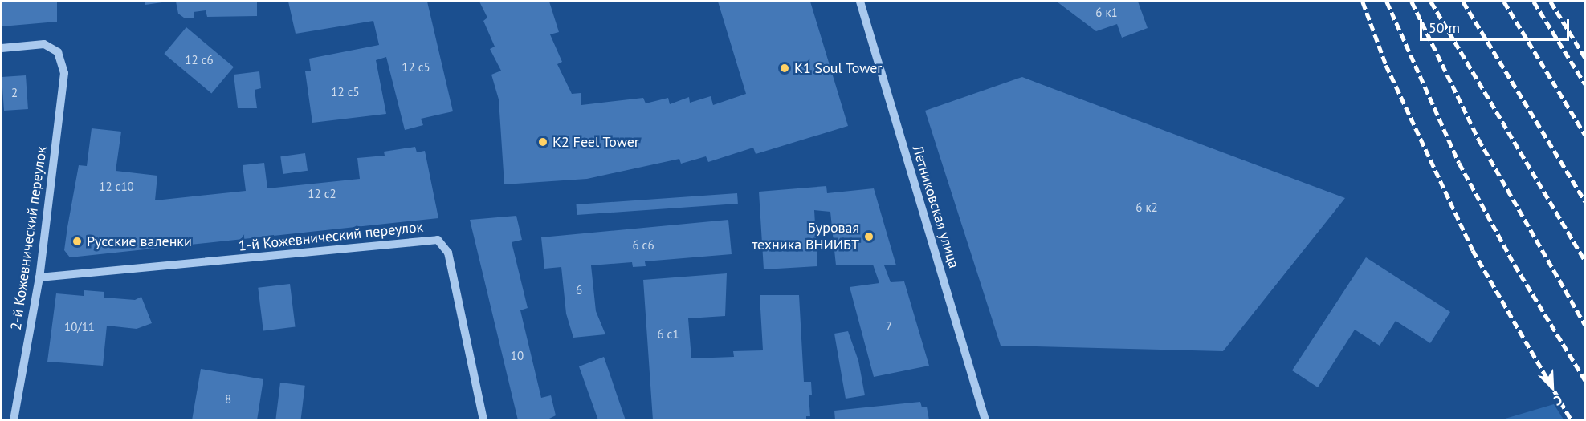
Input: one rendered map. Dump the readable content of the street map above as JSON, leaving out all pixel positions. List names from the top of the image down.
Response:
{
  "streets": {
    "street": ["Летниковская улица", "1-й Кожевнический переулок", "2-й Кожевнический переулок"]
  },
  "crossings": [
    ["1-й Кожевнический переулок", "2-й Кожевнический переулок"]
  ],
  "places": [
    "К1 Soul Tower",
    "К2 Feel Tower",
    "Буровая техника ВНИИБТ",
    "Русские валенки"
  ],
  "house_numbers": [
    "6 к1",
    "12 с6",
    "12 с5",
    "12 с5",
    "2",
    "12 с10",
    "12 с2",
    "6 к2",
    "6 с6",
    "6",
    "7",
    "10/11",
    "6 с1",
    "10",
    "8"
  ],
  "scale_bar": "50 m",
  "north": "bottom right"
}
